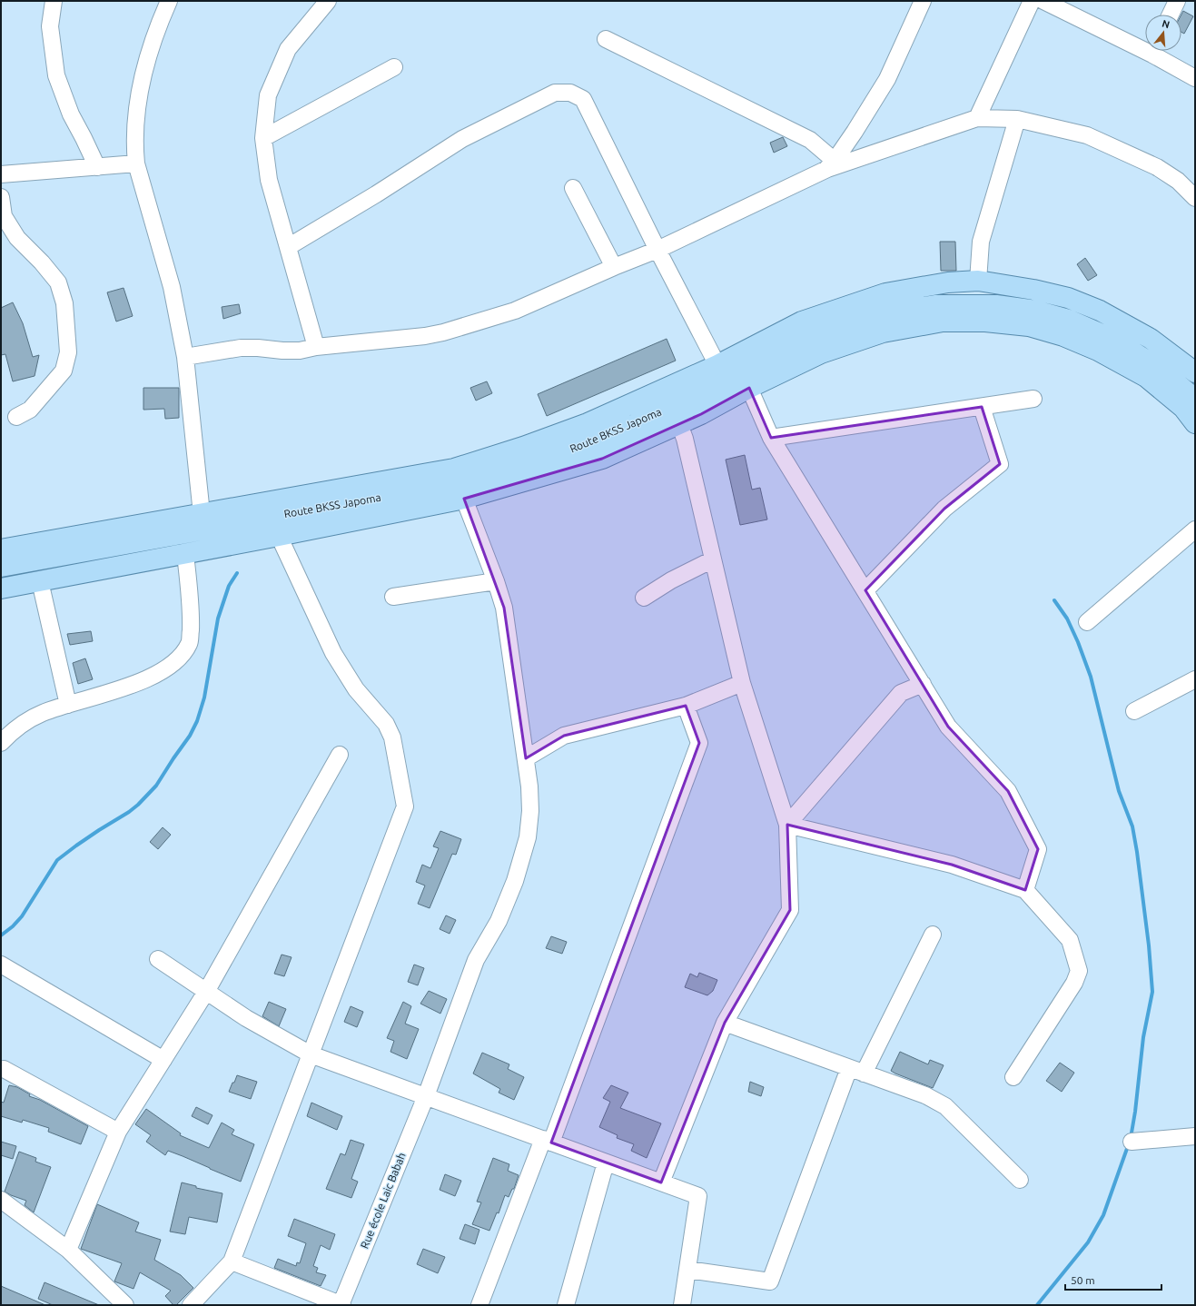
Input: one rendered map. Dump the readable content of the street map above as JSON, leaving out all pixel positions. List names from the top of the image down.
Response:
{
  "streets": {
    "main road": ["Route BKSS Japoma"],
    "street": ["Rue école Laic Babah"]
  },
  "scale_bar": "50 m",
  "north": "top"
}
